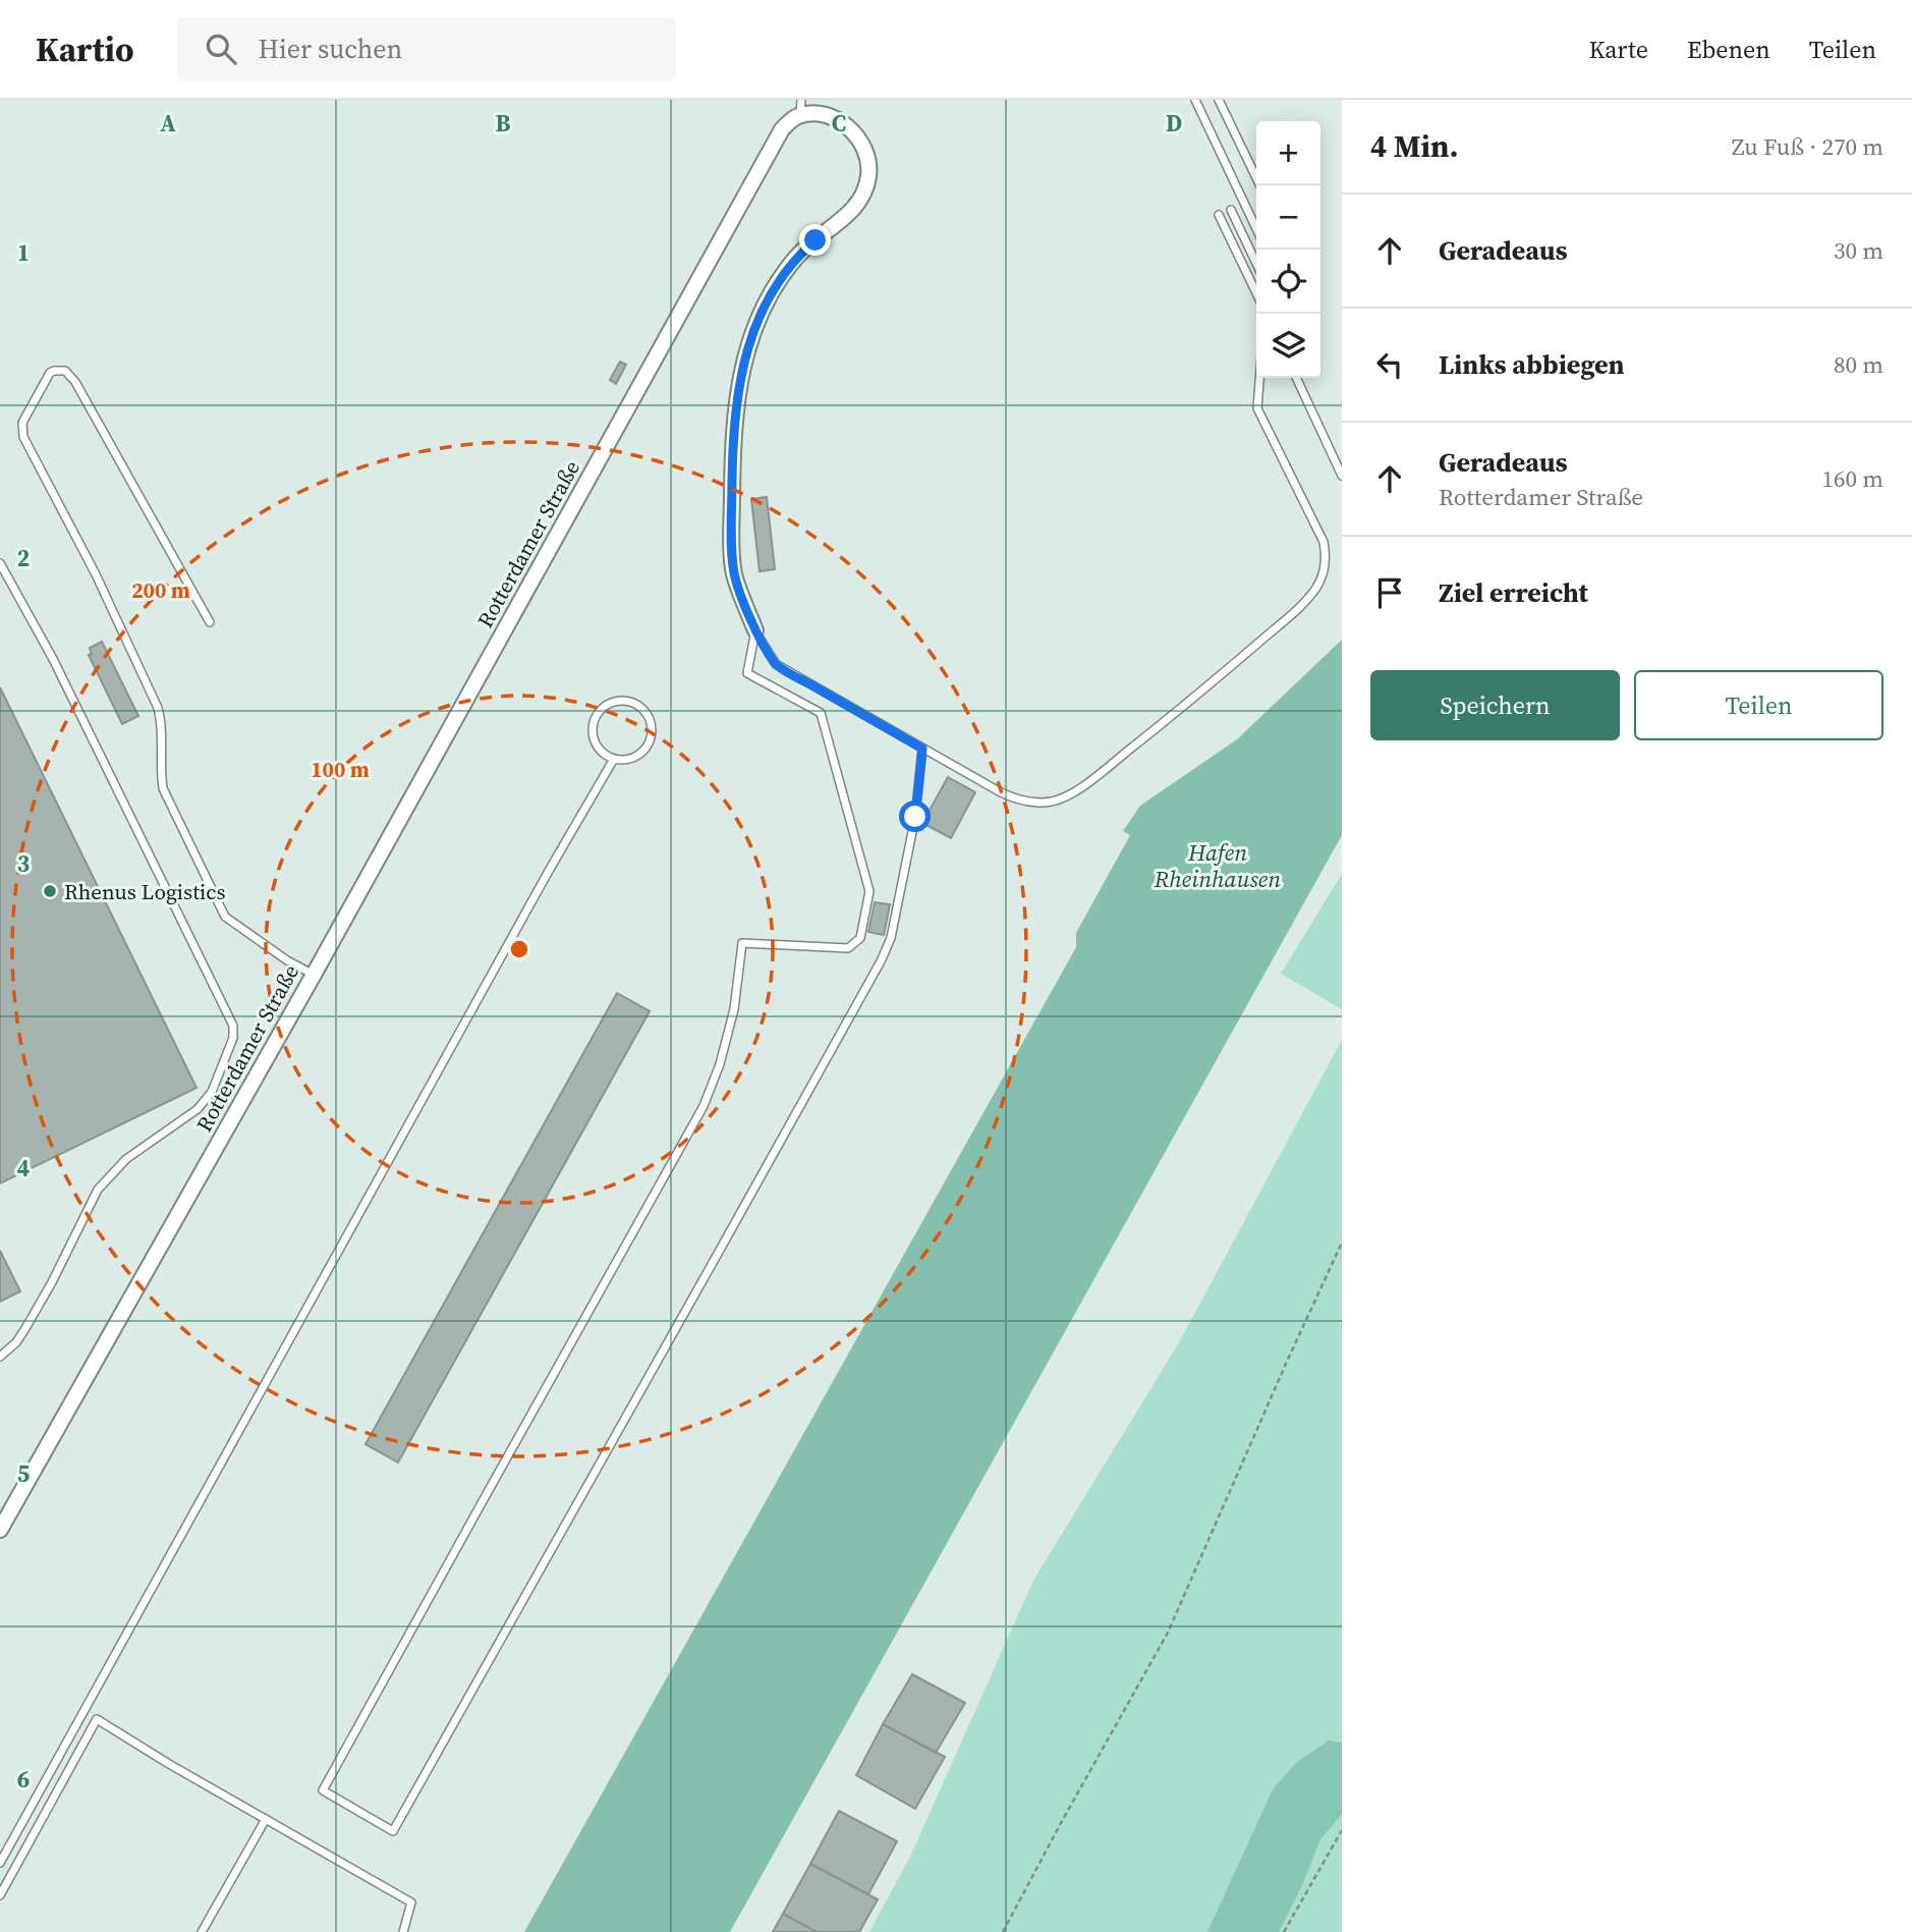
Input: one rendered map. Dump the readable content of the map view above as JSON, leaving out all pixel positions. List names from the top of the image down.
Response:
{
  "streets": {
    "street": ["Rotterdamer Straße"]
  },
  "water": ["Hafen Rheinhausen"],
  "places": ["Rhenus Logistics"],
  "page": {
    "header": "Kartio",
    "search": "Hier suchen",
    "nav": ["Karte", "Ebenen", "Teilen"],
    "heading": ["4 Min.", "Zu Fuß · 270 m"],
    "map_buttons": ["+", "−"],
    "list": [
      ["Geradeaus", "30 m"],
      ["Links abbiegen", "80 m"],
      ["Geradeaus", "Rotterdamer Straße", "160 m"],
      "Ziel erreicht"
    ],
    "buttons": ["Speichern", "Teilen"]
  },
  "grid": {
    "columns": [
      "A",
      "B",
      "C",
      "D"
    ],
    "rows": [
      "1",
      "2",
      "3",
      "4",
      "5",
      "6"
    ]
  },
  "rings": ["200 m", "100 m"]
}
